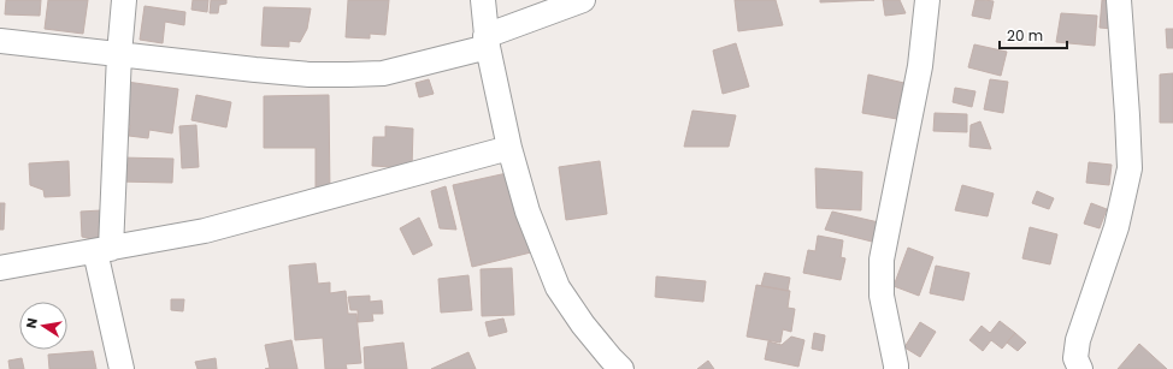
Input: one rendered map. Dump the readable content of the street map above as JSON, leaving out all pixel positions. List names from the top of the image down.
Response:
{
  "scale_bar": "20 m",
  "north": "left"
}
